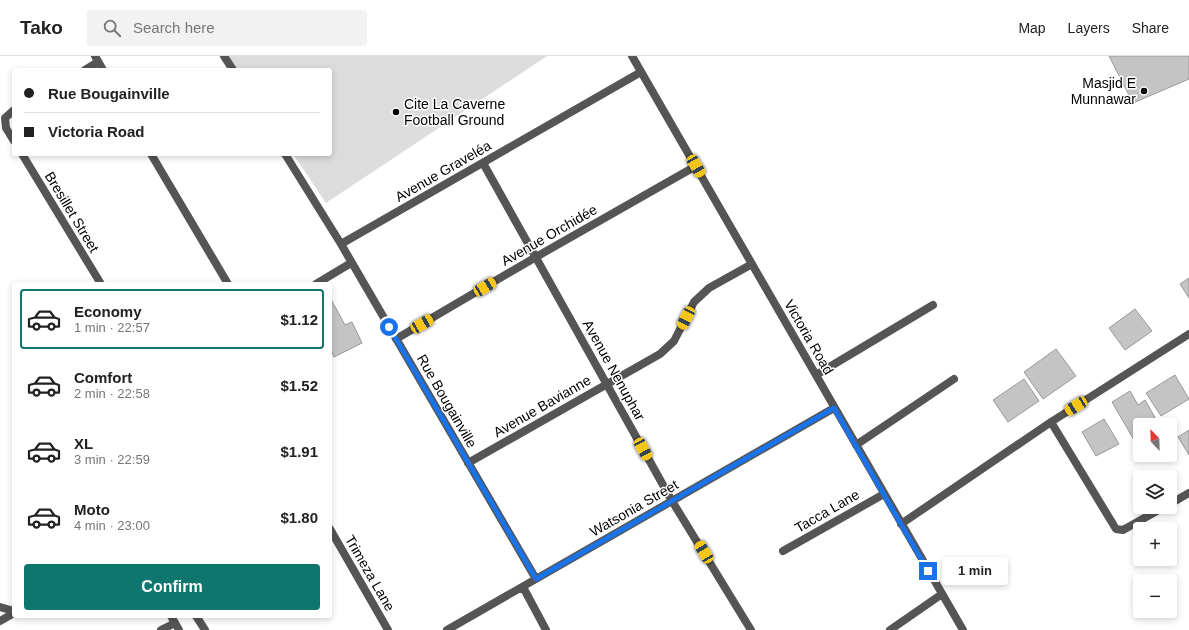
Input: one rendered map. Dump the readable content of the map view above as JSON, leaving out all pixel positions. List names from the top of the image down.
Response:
{
  "streets": {
    "street": [
      "Avenue Graveléa",
      "Bresillet Street",
      "Avenue Orchidée",
      "Victoria Road",
      "Avenue Nenuphar",
      "Rue Bougainville",
      "Avenue Bavianne",
      "Watsonia Street",
      "Tacca Lane",
      "Trimeza Lane"
    ]
  },
  "crossings": [
    ["Avenue Graveléa", "Victoria Road"],
    ["Avenue Graveléa", "Avenue Nenuphar"],
    ["Avenue Graveléa", "Rue Bougainville"],
    ["Avenue Orchidée", "Victoria Road"],
    ["Avenue Orchidée", "Avenue Nenuphar"],
    ["Avenue Orchidée", "Rue Bougainville"],
    ["Victoria Road", "Avenue Bavianne"],
    ["Victoria Road", "Watsonia Street"],
    ["Victoria Road", "Tacca Lane"],
    ["Avenue Nenuphar", "Avenue Bavianne"],
    ["Avenue Nenuphar", "Watsonia Street"],
    ["Rue Bougainville", "Avenue Bavianne"],
    ["Rue Bougainville", "Watsonia Street"]
  ],
  "places": ["Masjid E Munnawar", "Cite La Caverne Football Ground"],
  "north": "top left",
  "page": {
    "header": "Tako",
    "search": "Search here",
    "nav": ["Map", "Layers", "Share"],
    "banner": ["Rue Bougainville", "Victoria Road"],
    "list": [
      {
        "name": "Economy",
        "note": "1 min · 22:57",
        "value": "$1.12"
      },
      {
        "name": "Comfort",
        "note": "2 min · 22:58",
        "value": "$1.52"
      },
      {
        "name": "XL",
        "note": "3 min · 22:59",
        "value": "$1.91"
      },
      {
        "name": "Moto",
        "note": "4 min · 23:00",
        "value": "$1.80"
      }
    ],
    "map_buttons": ["+", "−"],
    "buttons": "Confirm",
    "bubble": "1 min"
  }
}
